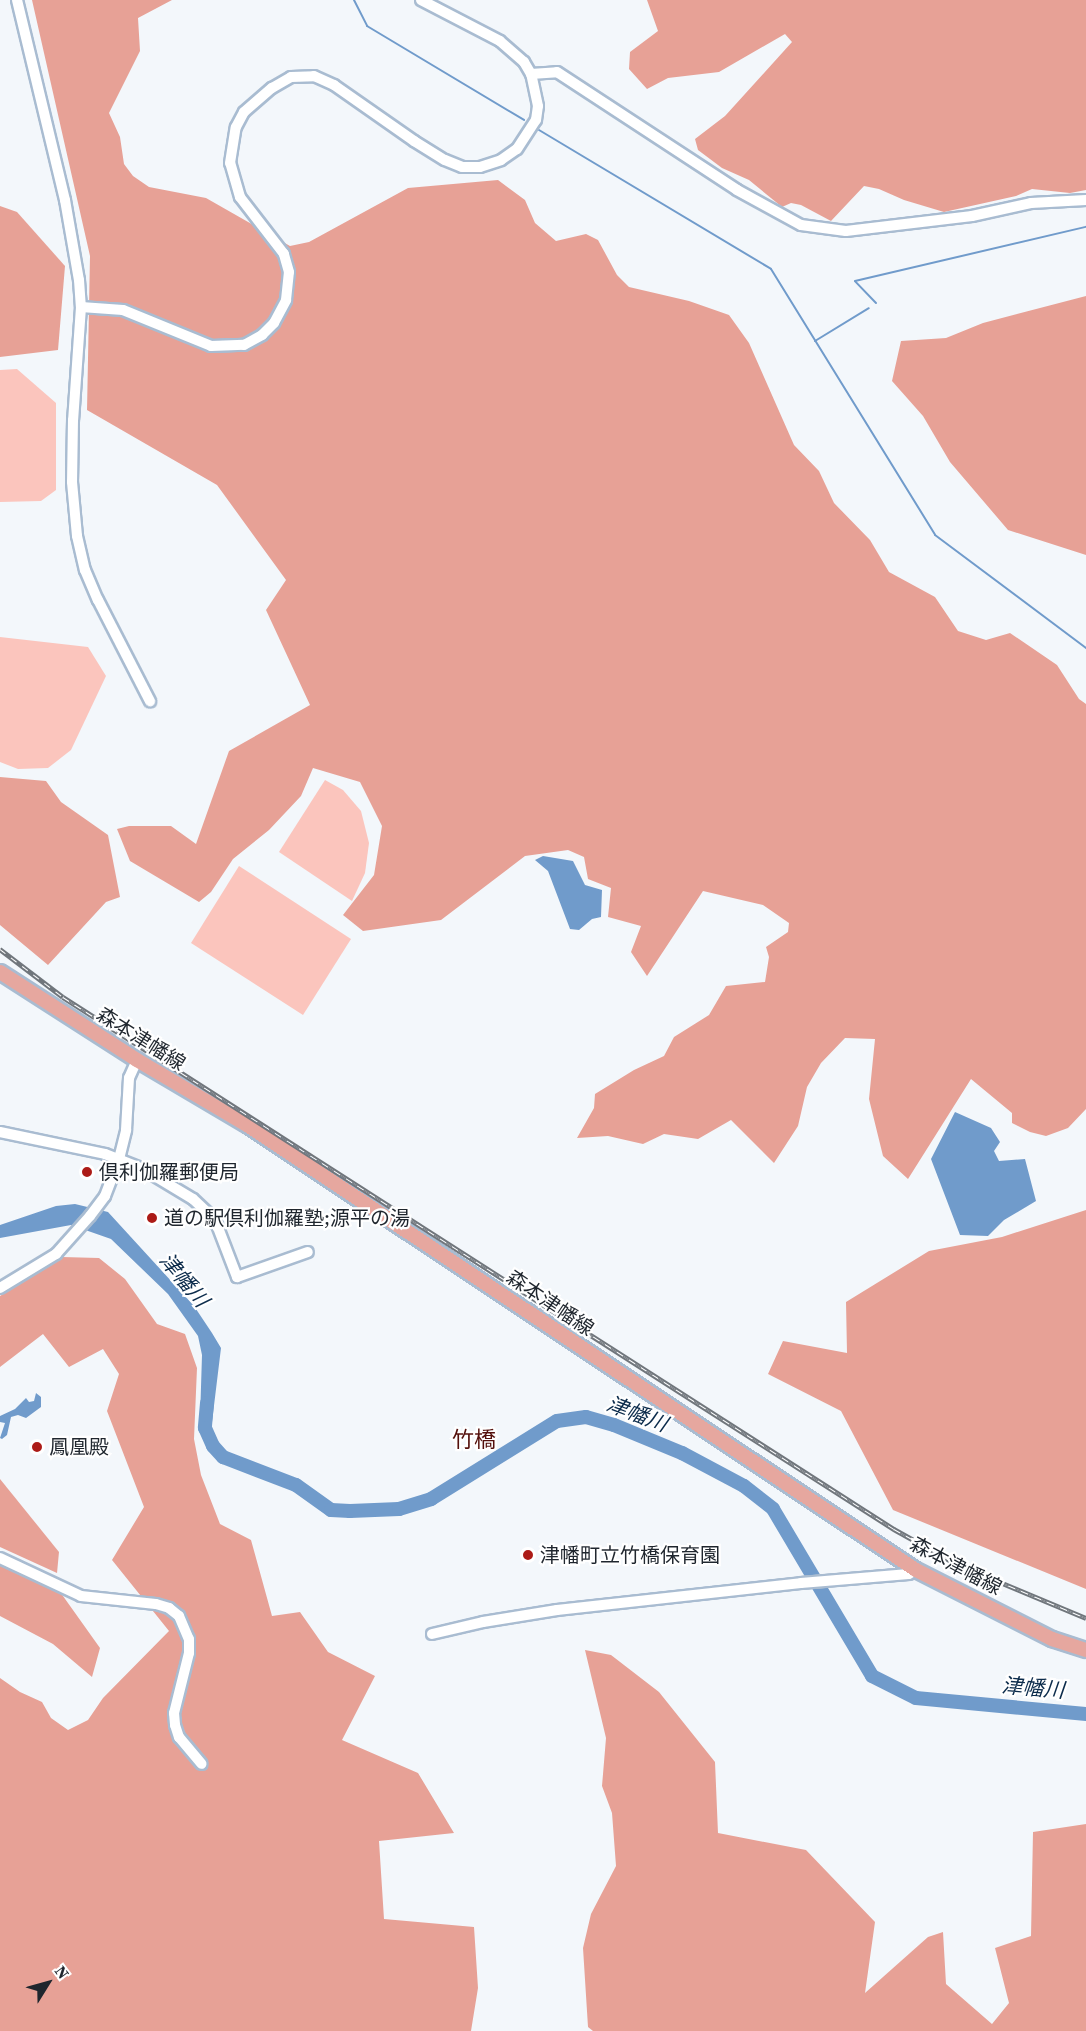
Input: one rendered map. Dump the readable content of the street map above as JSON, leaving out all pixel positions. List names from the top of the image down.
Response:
{
  "streets": {
    "main road": ["森本津幡線"]
  },
  "districts": ["竹橋"],
  "water": ["津幡川"],
  "places": [
    "倶利伽羅郵便局",
    "道の駅倶利伽羅塾;源平の湯",
    "鳳凰殿",
    "津幡町立竹橋保育園"
  ],
  "north": "top right"
}
